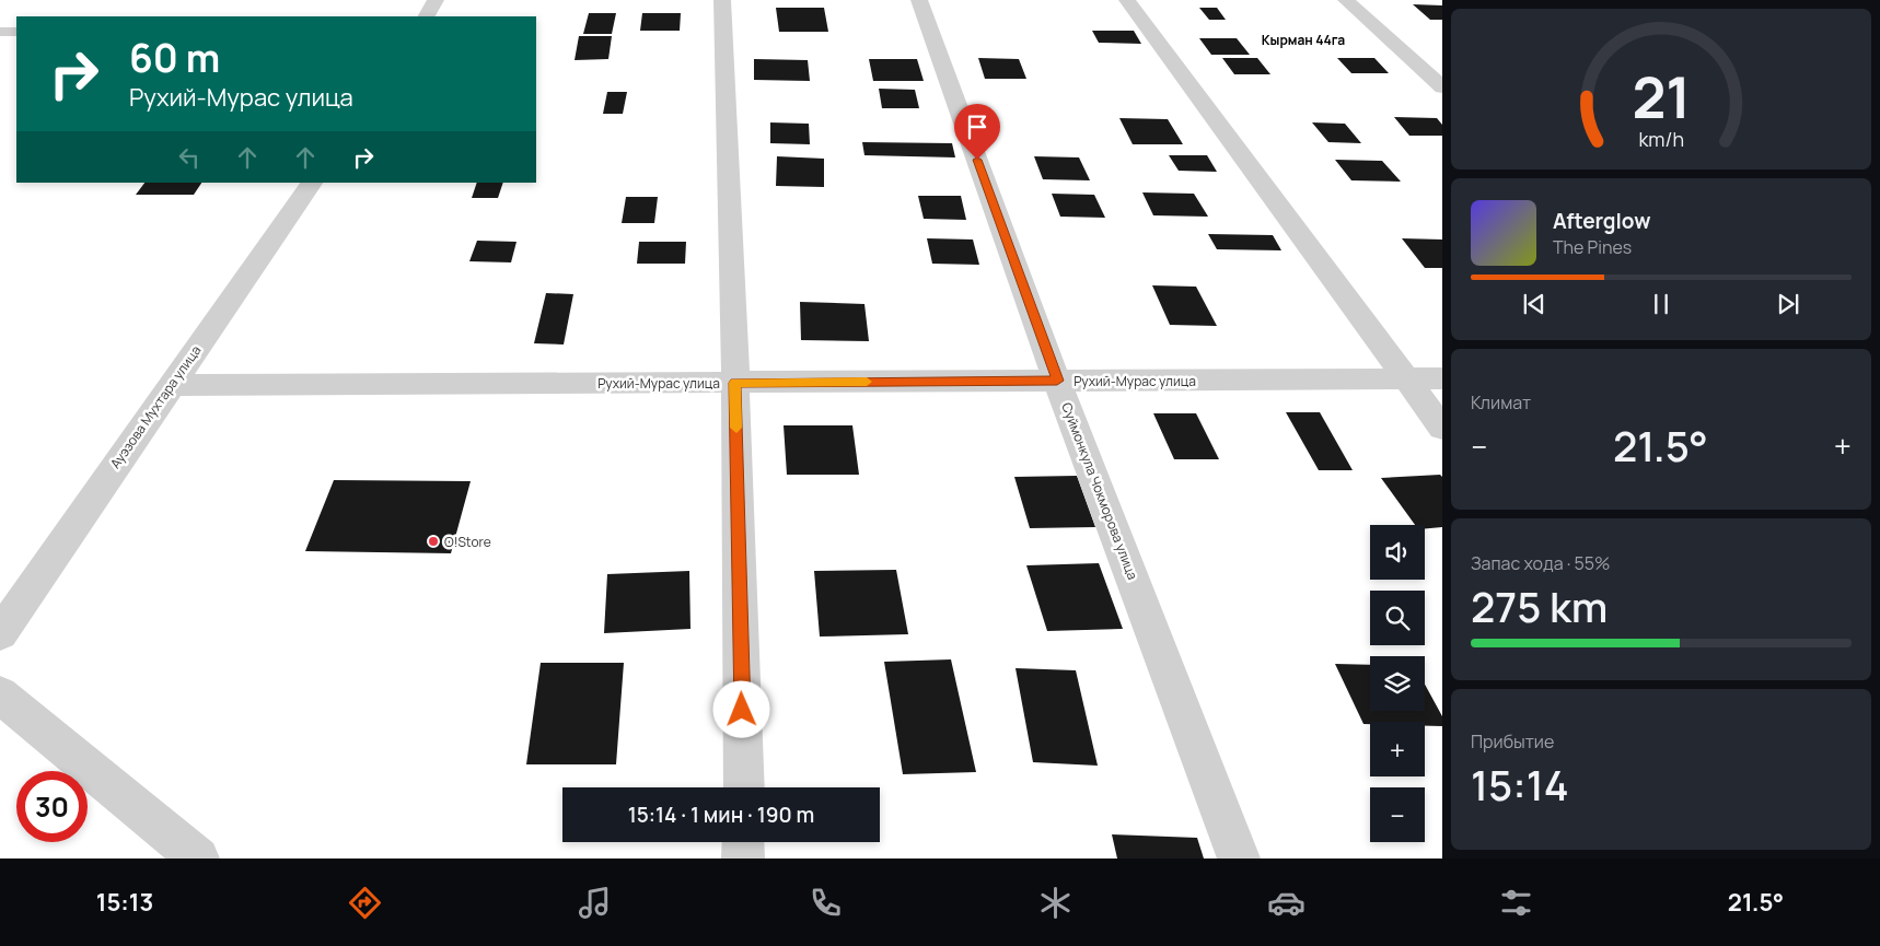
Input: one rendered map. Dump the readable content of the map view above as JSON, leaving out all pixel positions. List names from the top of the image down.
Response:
{
  "streets": {
    "street": ["Рухий-Мурас улица", "Ауэзова Мухтара улица", "Суймонкула Чокморова улица"]
  },
  "crossings": [
    ["Рухий-Мурас улица", "Ауэзова Мухтара улица"],
    ["Рухий-Мурас улица", "Суймонкула Чокморова улица"]
  ],
  "districts": ["Кырман 44га"],
  "places": ["O!Store"],
  "page": {
    "turn": ["60 m", "Рухий-Мурас улица"],
    "song": ["Afterglow", "The Pines"],
    "tile": [
      "Климат",
      ["Запас хода · 55%", "275 km"],
      ["Прибытие", "15:14"]
    ],
    "heat": ["−", "21.5°", "+"],
    "map_buttons": ["+", "−"],
    "limit": "30",
    "trip": "15:14 · 1 мин · 190 m",
    "tabs": ["15:13", "21.5°"],
    "gauge": ["21", "km/h"]
  }
}
